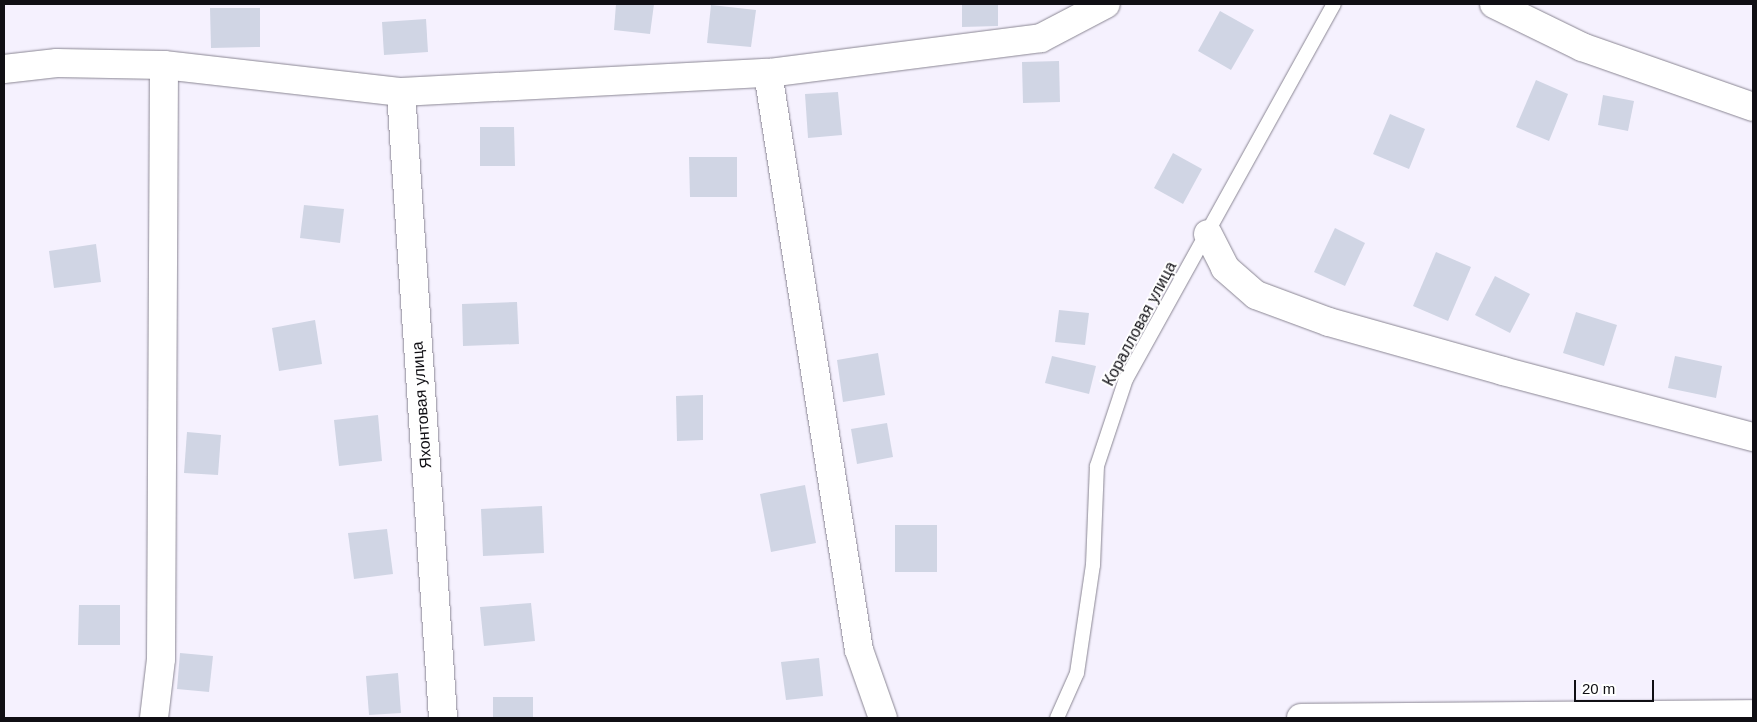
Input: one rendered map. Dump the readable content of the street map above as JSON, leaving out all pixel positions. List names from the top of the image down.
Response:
{
  "streets": {
    "street": ["Яхонтовая улица"],
    "lane": ["Коралловая улица"]
  },
  "scale_bar": "20 m"
}
